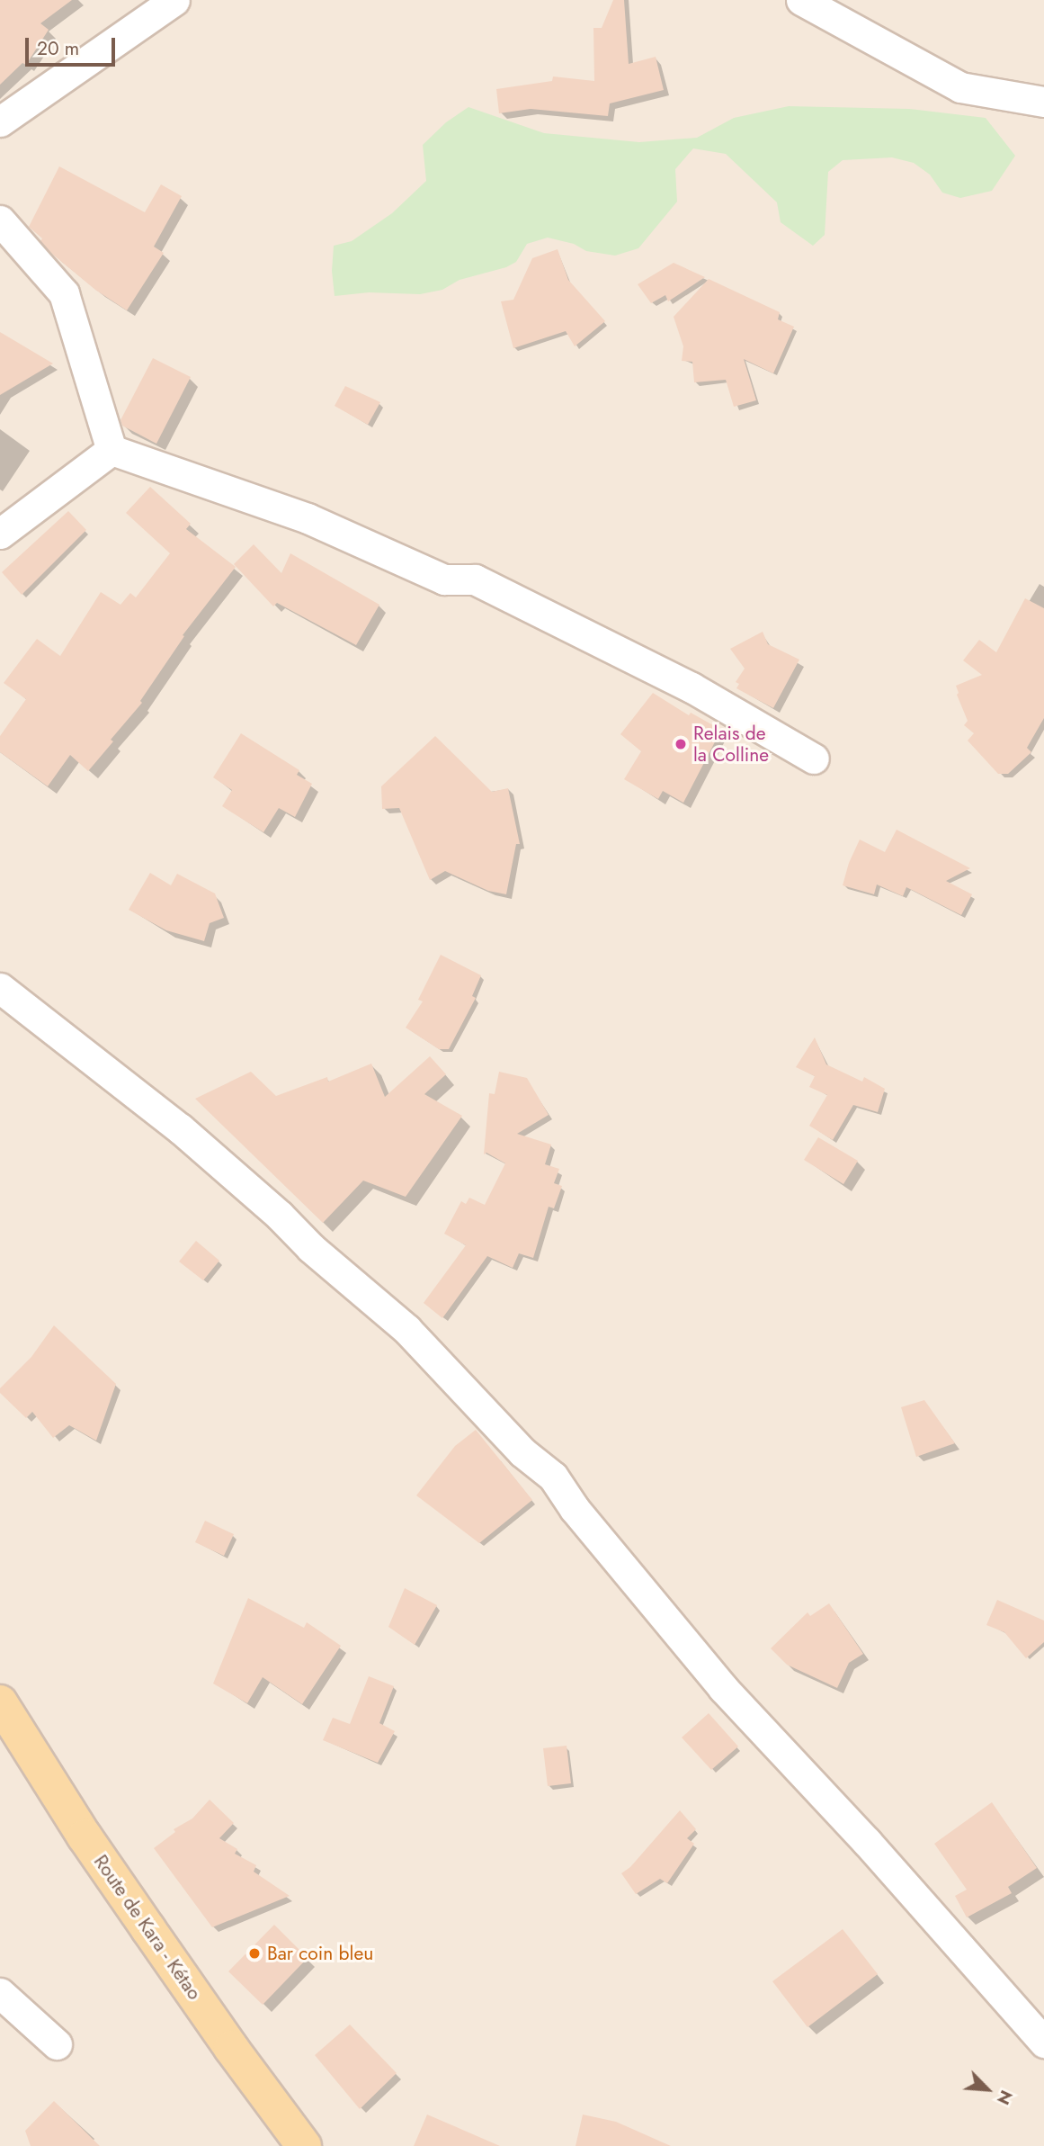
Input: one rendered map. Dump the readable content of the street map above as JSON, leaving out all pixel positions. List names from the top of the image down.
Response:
{
  "streets": {
    "main road": ["Route de Kara - Kétao"]
  },
  "places": ["Relais de la Colline", "Bar coin bleu"],
  "scale_bar": "20 m",
  "north": "bottom right"
}
